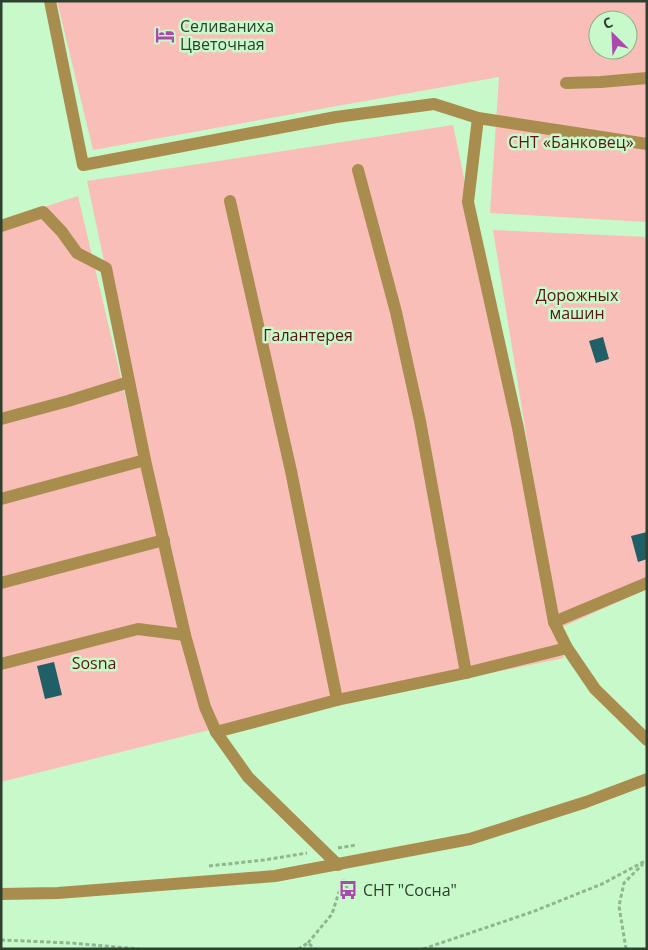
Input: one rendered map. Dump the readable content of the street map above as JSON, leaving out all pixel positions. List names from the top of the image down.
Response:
{
  "parks": [
    "СНТ «Банковец»",
    "Дорожных машин",
    "Галантерея",
    "Sosna"
  ],
  "places": {
    "hotel": ["Селиваниха Цветочная"],
    "bus stop": ["СНТ \"Сосна\""]
  },
  "north": "top left"
}
